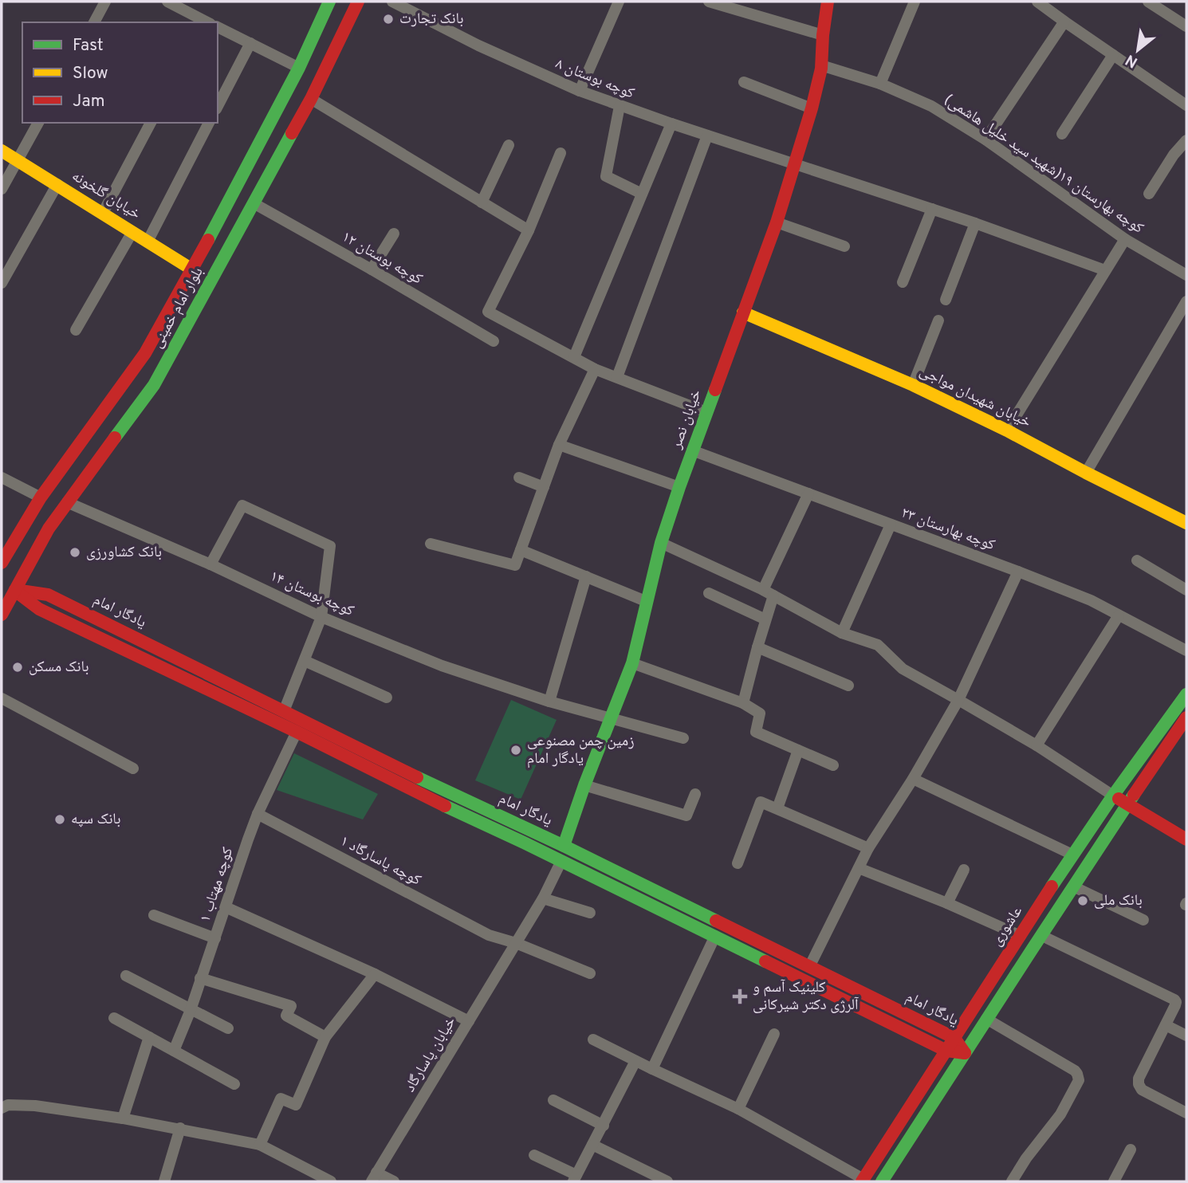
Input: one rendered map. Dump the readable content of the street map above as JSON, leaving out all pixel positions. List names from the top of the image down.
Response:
{
  "streets": {
    "street": [
      "کوچه بوستان ۸",
      "کوچه بهارستان ۱۹(شهید سید خلیل هاشمی)",
      "خیابان گلخونه",
      "کوچه بوستان ۱۲",
      "بلوار امام خمینی",
      "خیابان شهیدان مواجی",
      "خیابان نصر",
      "کوچه بهارستان ۲۳",
      "کوچه بوستان ۱۴",
      "یادگار امام",
      "کوچه پاسارگاد ۱",
      "کوچه مهتاب ۱",
      "عاشوری",
      "خیابان پاسارگاد"
    ]
  },
  "crossings": [
    ["کوچه بوستان ۸", "خیابان نصر"],
    ["کوچه بهارستان ۱۹(شهید سید خلیل هاشمی)", "خیابان نصر"],
    ["خیابان گلخونه", "بلوار امام خمینی"],
    ["کوچه بوستان ۱۲", "بلوار امام خمینی"],
    ["بلوار امام خمینی", "کوچه بوستان ۱۴"],
    ["بلوار امام خمینی", "یادگار امام"],
    ["خیابان شهیدان مواجی", "خیابان نصر"],
    ["خیابان نصر", "کوچه بهارستان ۲۳"],
    ["خیابان نصر", "کوچه بوستان ۱۴"],
    ["خیابان نصر", "یادگار امام"],
    ["یادگار امام", "کوچه مهتاب ۱"],
    ["یادگار امام", "عاشوری"],
    ["یادگار امام", "خیابان پاسارگاد"],
    ["کوچه پاسارگاد ۱", "کوچه مهتاب ۱"],
    ["کوچه پاسارگاد ۱", "خیابان پاسارگاد"]
  ],
  "places": {
    "other": [
      "بانک تجارت",
      "بانک کشاورزی",
      "بانک مسکن",
      "زمین چمن مصنوعی یادگار امام",
      "بانک سپه",
      "بانک ملی"
    ],
    "health": ["کلینیک آسم و آلرژی دکتر شیرکانی"]
  },
  "legend": ["Fast", "Slow", "Jam"],
  "north": "bottom left"
}
